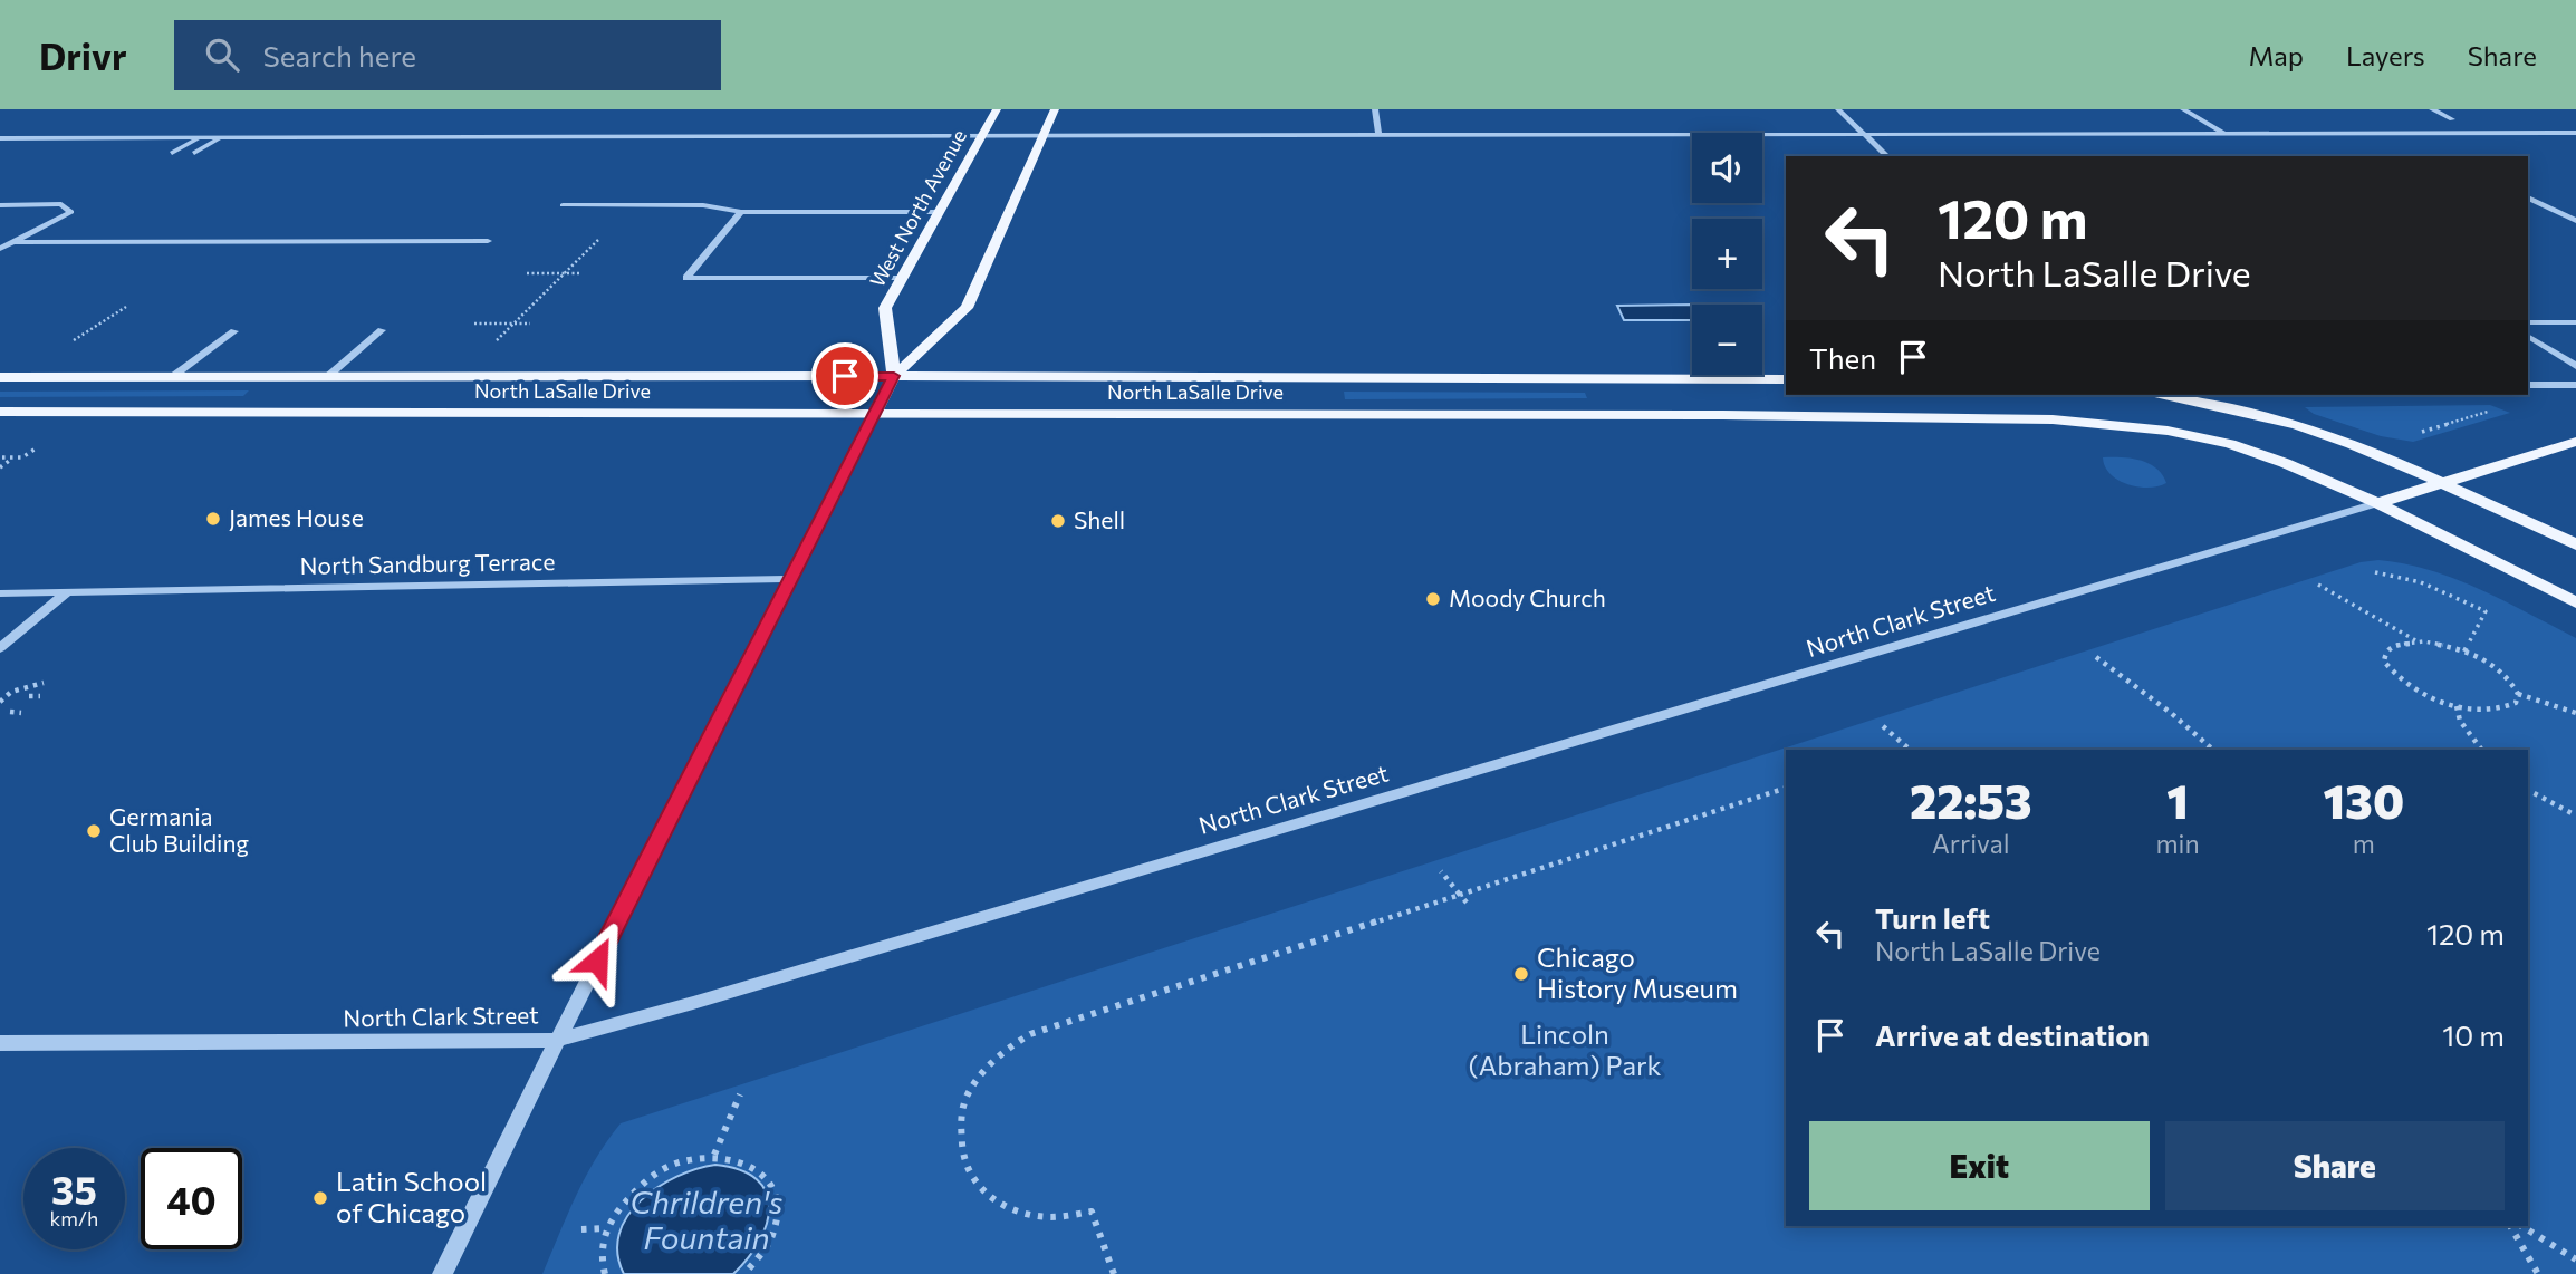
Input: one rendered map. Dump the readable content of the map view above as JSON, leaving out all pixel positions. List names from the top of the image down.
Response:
{
  "streets": {
    "main road": ["West North Avenue", "North LaSalle Drive", "North Clark Street"],
    "street": ["North Sandburg Terrace"]
  },
  "crossings": [
    ["West North Avenue", "North LaSalle Drive"],
    ["North LaSalle Drive", "North Clark Street"]
  ],
  "water": ["Chrildren's Fountain"],
  "parks": ["Lincoln (Abraham) Park"],
  "places": [
    "James House",
    "Shell",
    "Moody Church",
    "Germania Club Building",
    "Chicago History Museum",
    "Latin School of Chicago"
  ],
  "page": {
    "header": "Drivr",
    "search": "Search here",
    "nav": ["Map", "Layers", "Share"],
    "map_buttons": ["+", "−"],
    "turn": ["120 m", "North LaSalle Drive"],
    "then": "Then",
    "eta": [
      "22:53",
      "Arrival",
      "1",
      "min",
      "130",
      "m"
    ],
    "list": [
      {
        "name": "Turn left",
        "note": "North LaSalle Drive",
        "value": "120 m"
      },
      {
        "name": "Arrive at destination",
        "value": "10 m"
      }
    ],
    "buttons": ["Exit", "Share"],
    "speed": "35 km/h",
    "limit": "40"
  }
}
